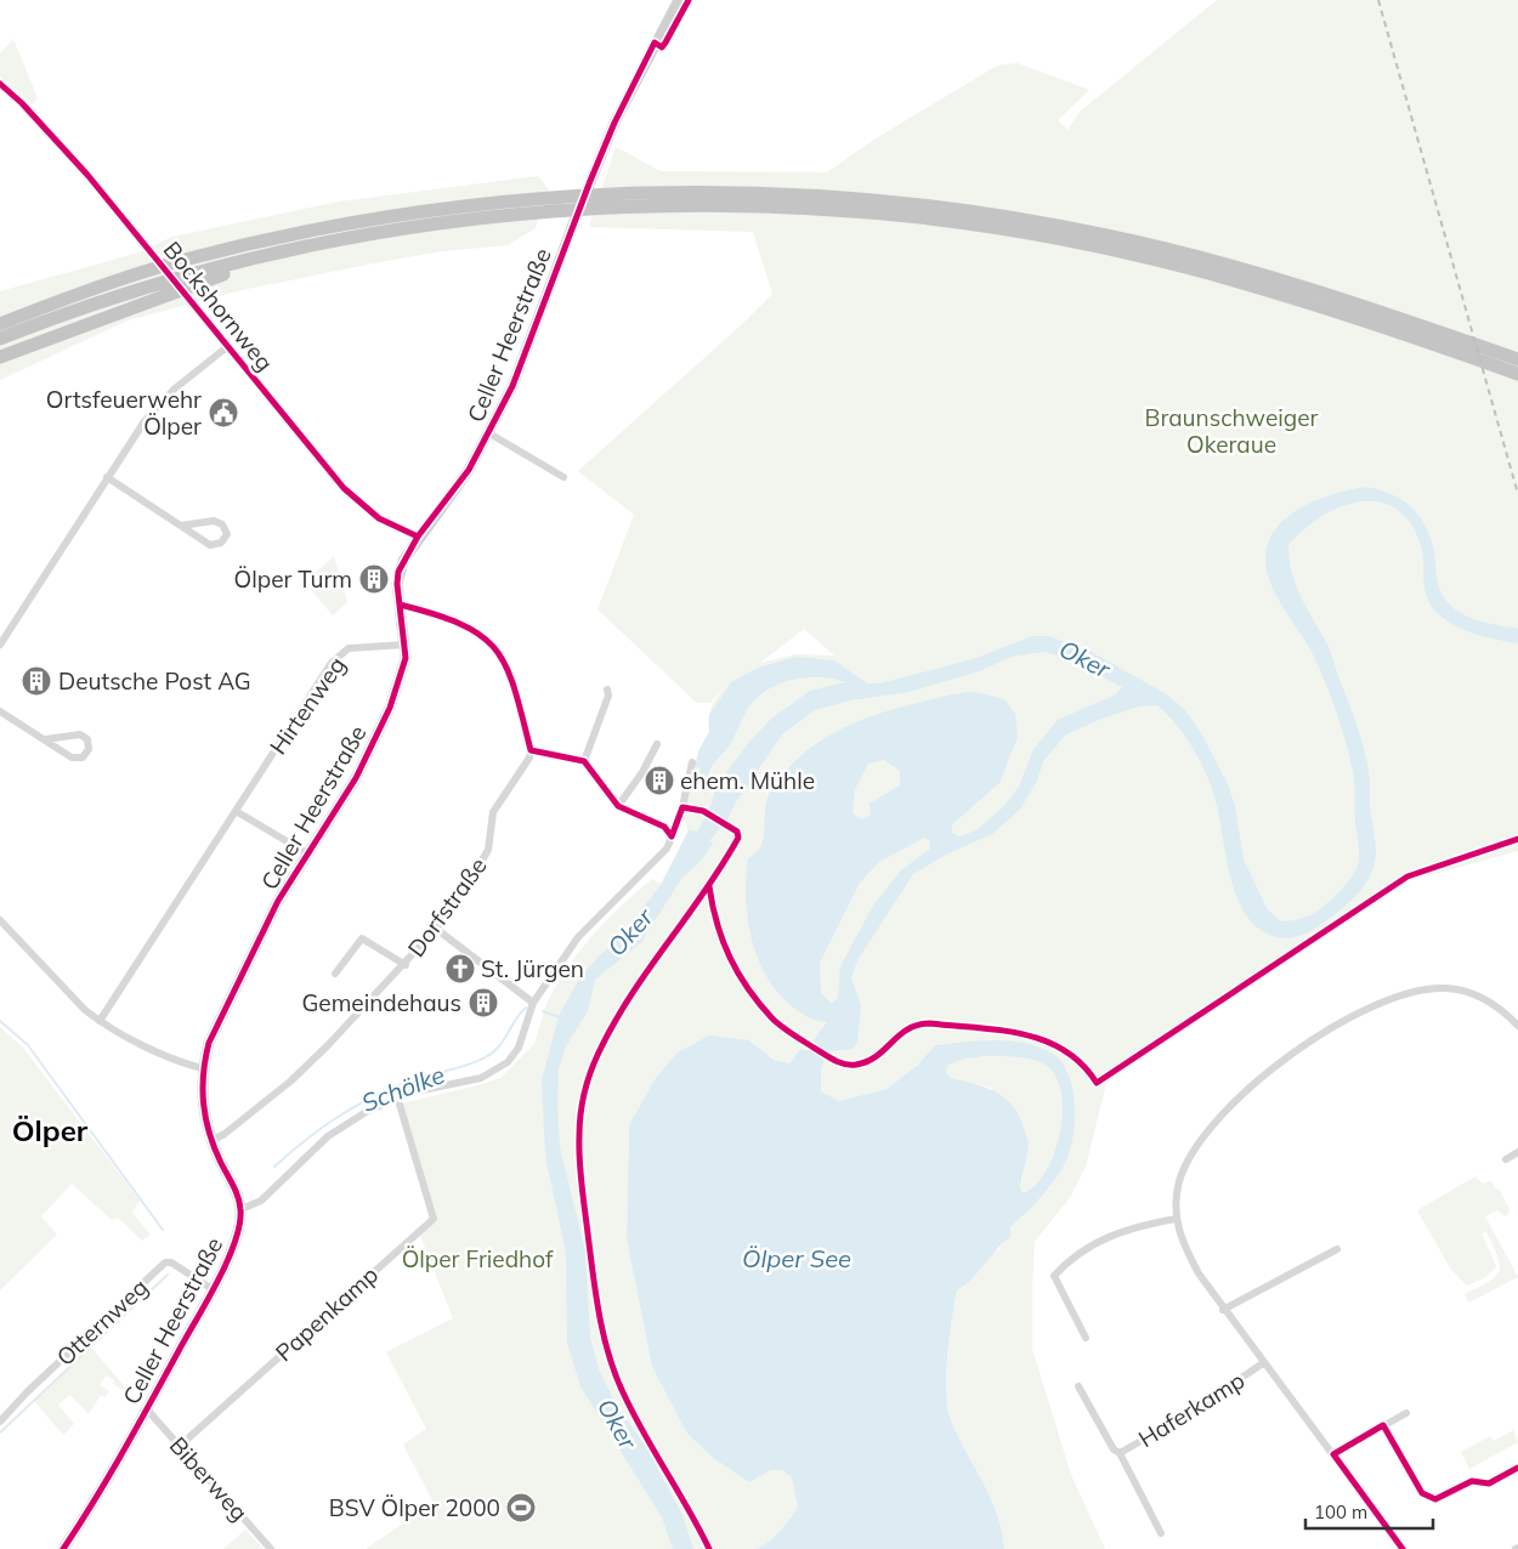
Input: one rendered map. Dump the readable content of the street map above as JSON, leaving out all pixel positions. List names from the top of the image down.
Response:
{
  "streets": {
    "main road": ["Celler Heerstraße"],
    "street": [
      "Bockshornweg",
      "Hirtenweg",
      "Dorfstraße",
      "Papenkamp",
      "Otternweg",
      "Haferkamp",
      "Biberweg"
    ]
  },
  "crossings": [
    ["Bockshornweg", "Celler Heerstraße"],
    ["Celler Heerstraße", "Hirtenweg"],
    ["Celler Heerstraße", "Dorfstraße"],
    ["Celler Heerstraße", "Otternweg"],
    ["Celler Heerstraße", "Biberweg"],
    ["Papenkamp", "Biberweg"]
  ],
  "districts": ["Ölper"],
  "water": ["Oker", "Schölke", "Ölper See"],
  "parks": ["Braunschweiger Okeraue", "Ölper Friedhof"],
  "places": {
    "public building": ["Ortsfeuerwehr Ölper"],
    "building": [
      "Ölper Turm",
      "Deutsche Post AG",
      "ehem. Mühle",
      "Gemeindehaus"
    ],
    "church": ["St. Jürgen"],
    "sports": ["BSV Ölper 2000"]
  },
  "scale_bar": "100 m"
}
